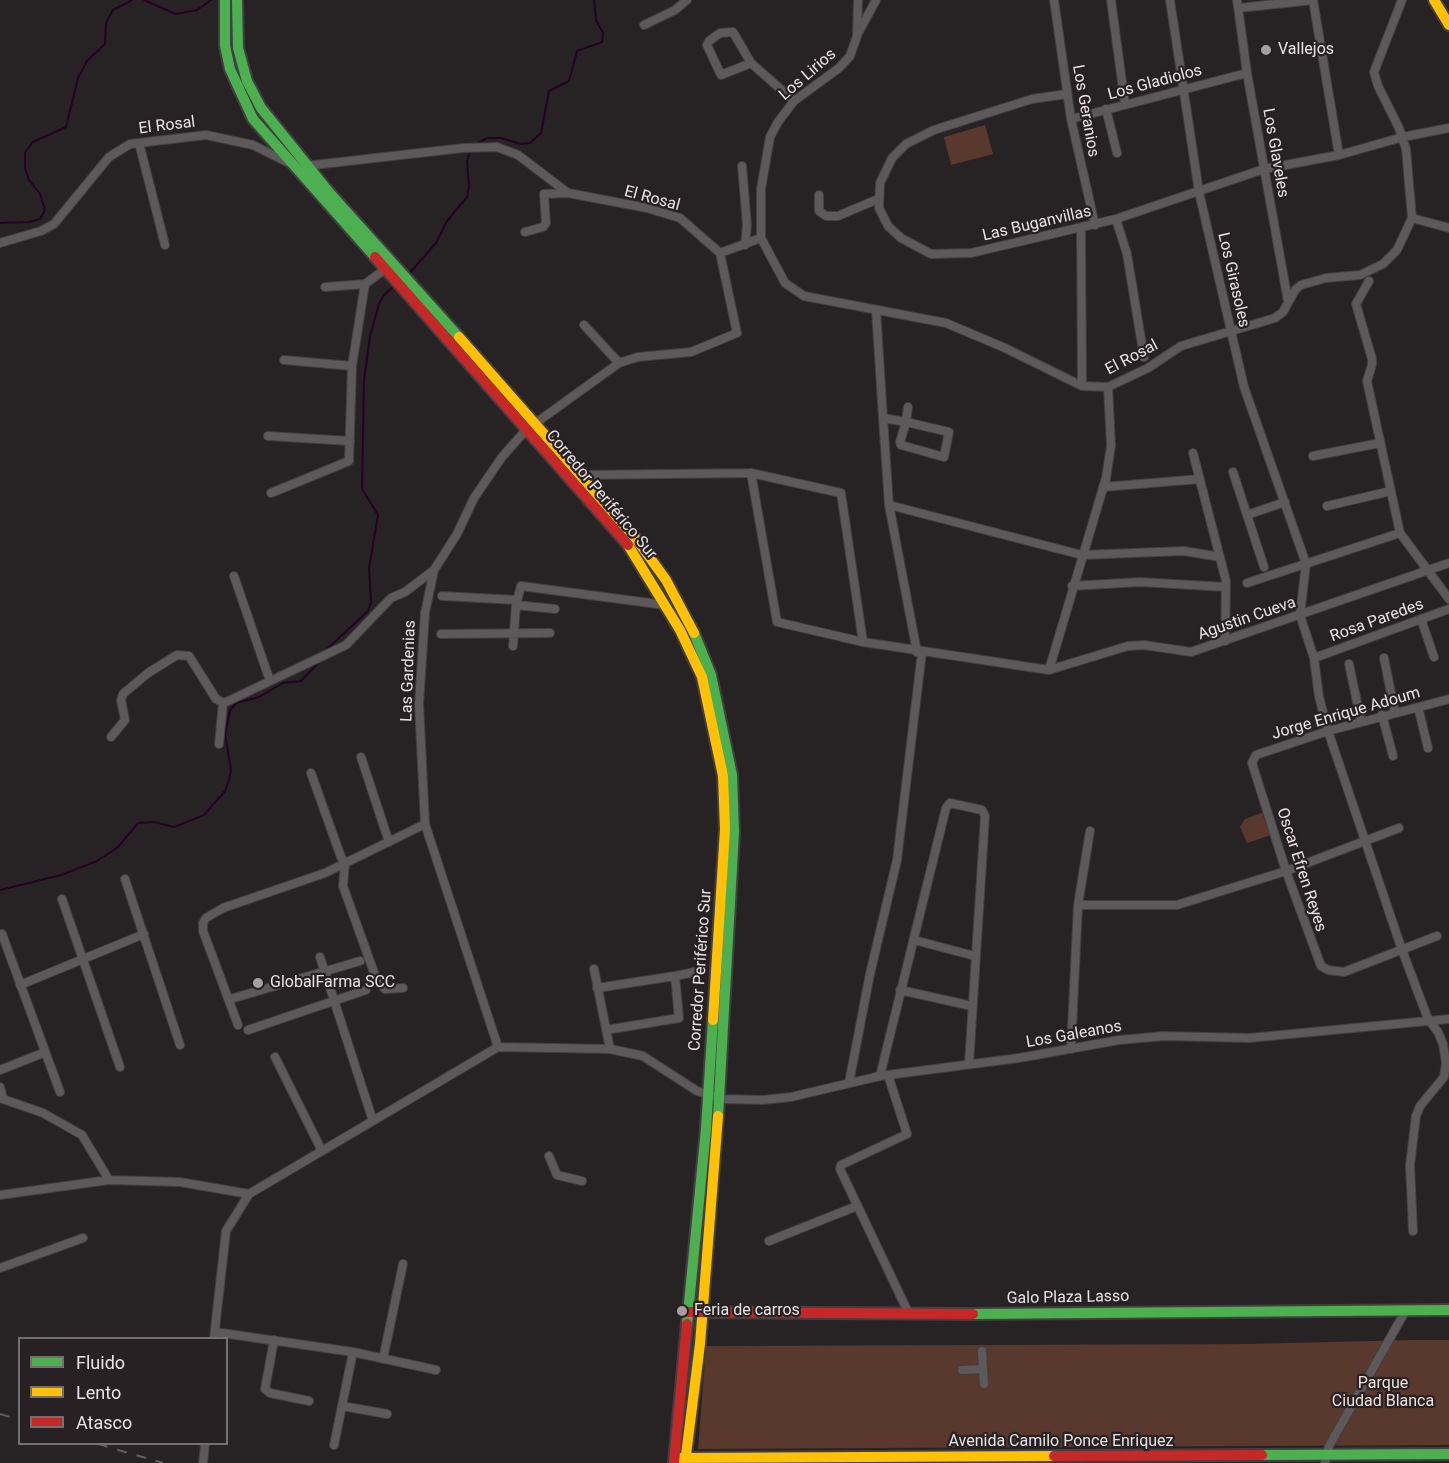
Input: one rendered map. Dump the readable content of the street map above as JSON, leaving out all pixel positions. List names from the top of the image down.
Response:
{
  "streets": {
    "main road": ["Corredor Periférico Sur", "Galo Plaza Lasso", "Avenida Camilo Ponce Enriquez"],
    "street": [
      "Los Lirios",
      "Los Gladiolos",
      "Los Geranios",
      "El Rosal",
      "Los Glaveles",
      "Las Buganvillas",
      "Los Girasoles",
      "Agustin Cueva",
      "Rosa Paredes",
      "Las Gardenias",
      "Jorge Enrique Adoum",
      "Oscar Efren Reyes",
      "Los Galeanos"
    ]
  },
  "crossings": [
    ["Los Lirios", "El Rosal"],
    ["Los Gladiolos", "Los Geranios"],
    ["Los Gladiolos", "Los Glaveles"],
    ["Los Gladiolos", "Los Girasoles"],
    ["Los Geranios", "Las Buganvillas"],
    ["El Rosal", "Los Glaveles"],
    ["El Rosal", "Los Girasoles"],
    ["El Rosal", "Corredor Periférico Sur"],
    ["Los Glaveles", "Las Buganvillas"],
    ["Las Buganvillas", "Los Girasoles"],
    ["Corredor Periférico Sur", "Las Gardenias"],
    ["Corredor Periférico Sur", "Los Galeanos"],
    ["Corredor Periférico Sur", "Galo Plaza Lasso"],
    ["Corredor Periférico Sur", "Avenida Camilo Ponce Enriquez"],
    ["Las Gardenias", "Los Galeanos"],
    ["Jorge Enrique Adoum", "Oscar Efren Reyes"]
  ],
  "parks": ["Parque Ciudad Blanca"],
  "places": ["Vallejos", "GlobalFarma SCC", "Feria de carros"],
  "legend": ["Fluido", "Lento", "Atasco"]
}
